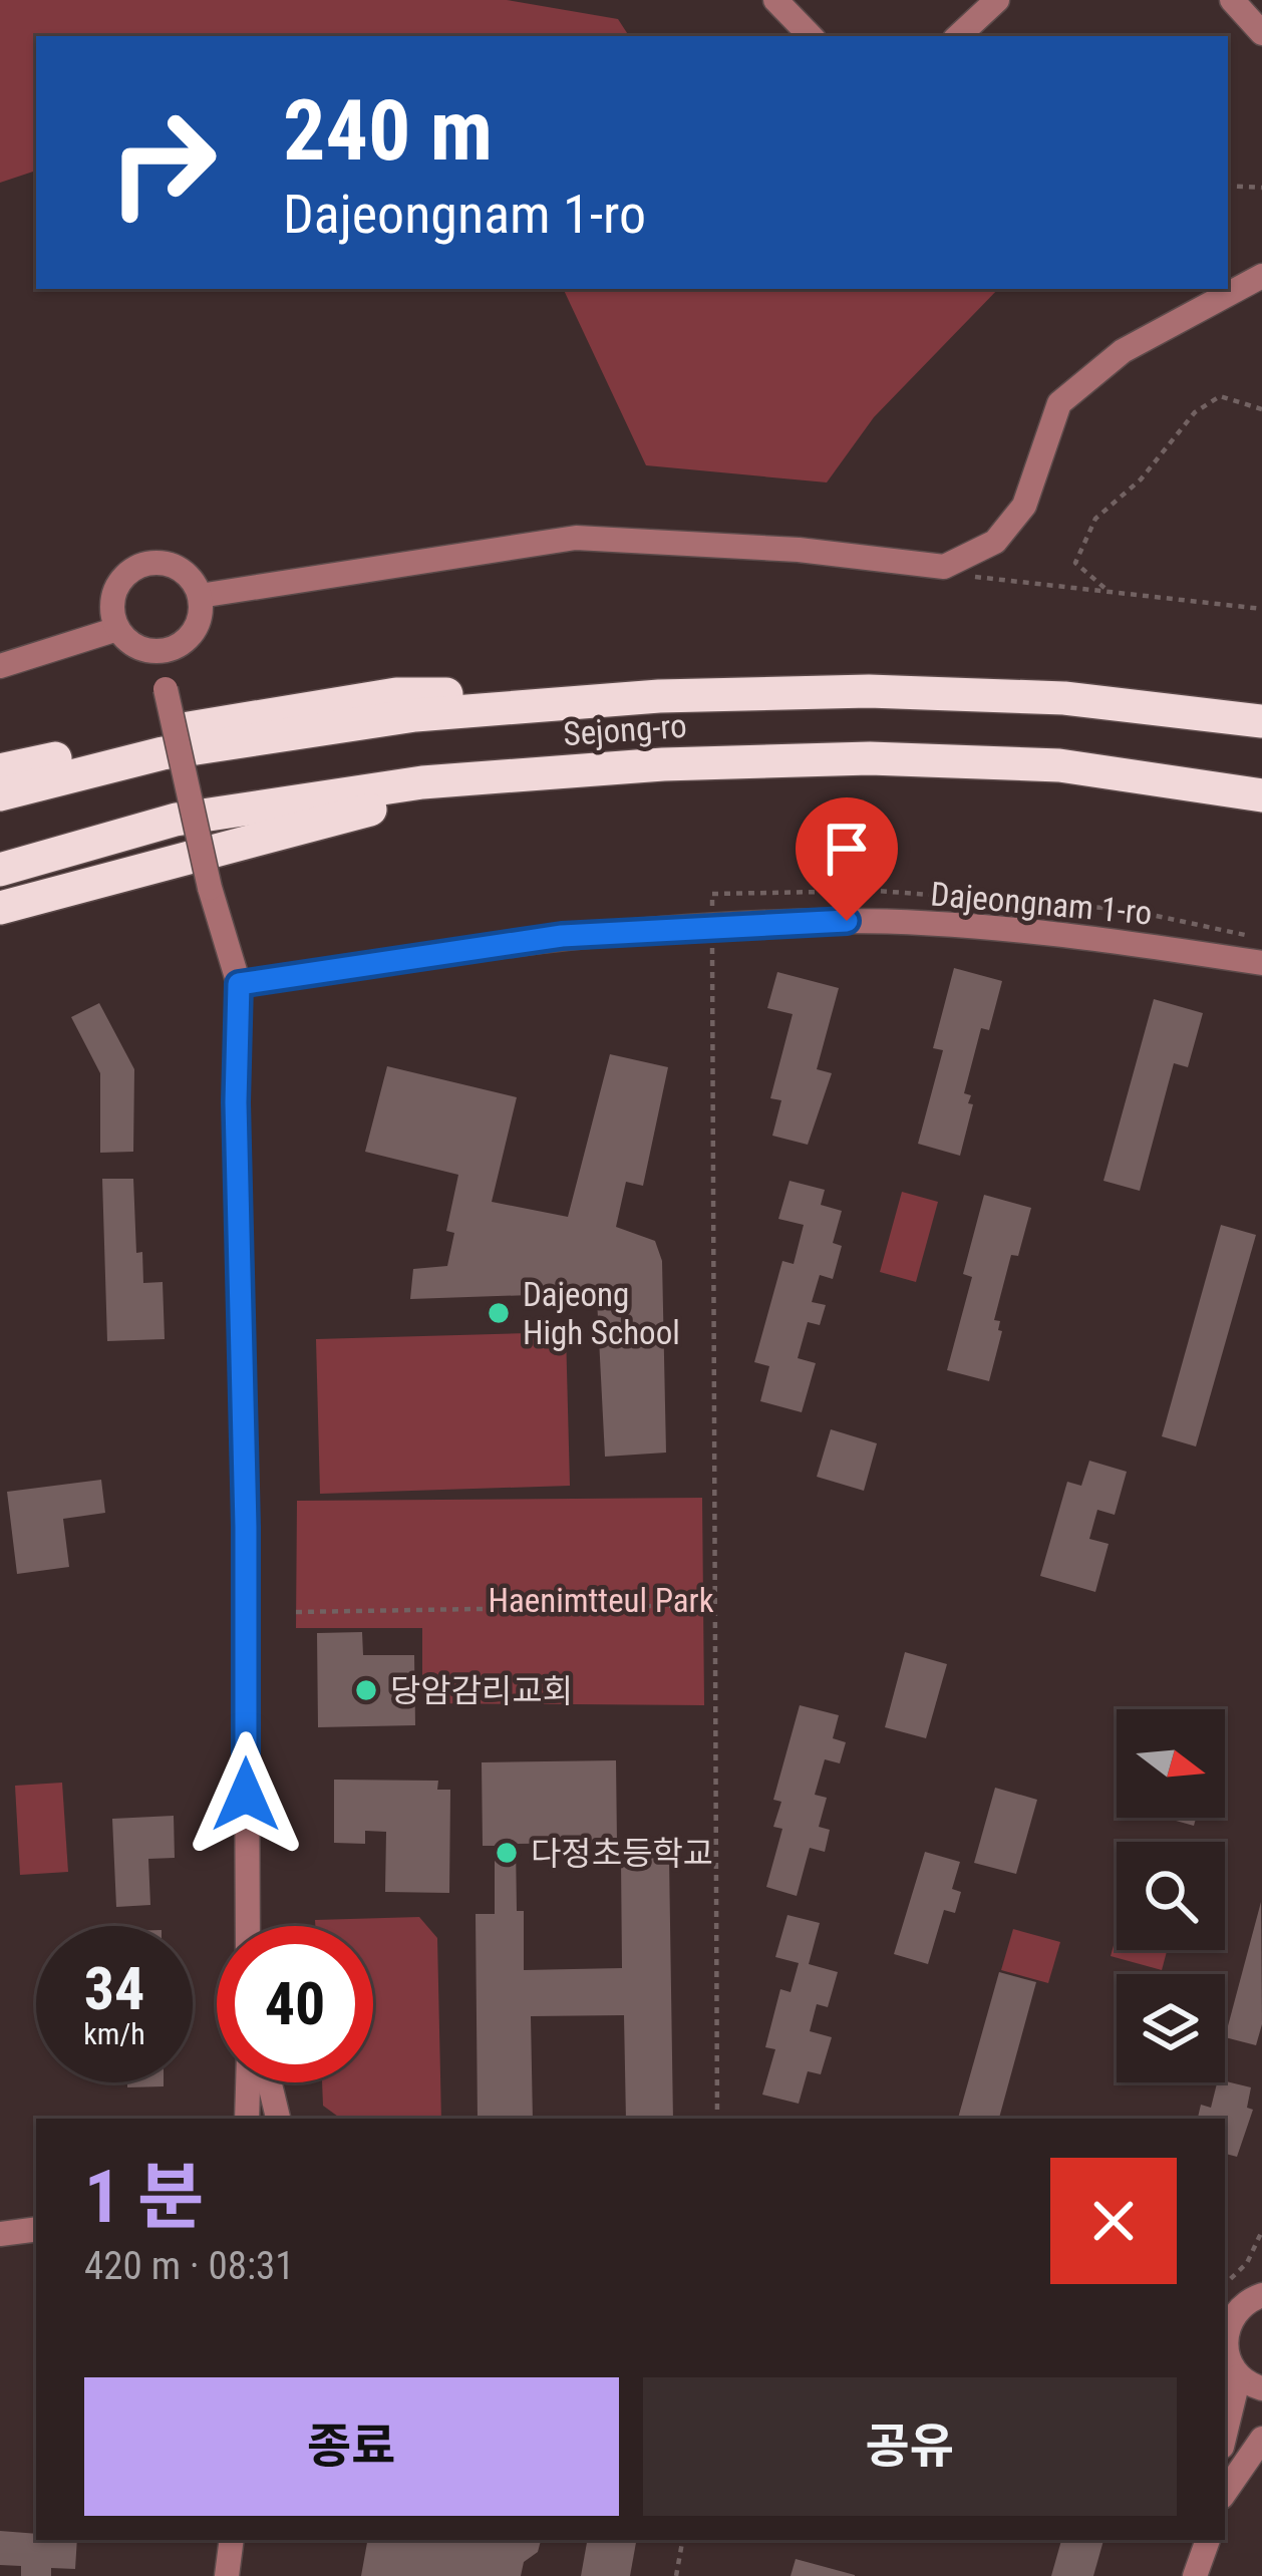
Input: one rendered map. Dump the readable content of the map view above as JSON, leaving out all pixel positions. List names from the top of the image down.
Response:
{
  "streets": {
    "highway": ["Sejong-ro"],
    "street": ["Dajeongnam 1-ro"]
  },
  "parks": ["Haenimtteul Park"],
  "places": ["Dajeong High School", "당암감리교회", "다정초등학교"],
  "north": "right",
  "page": {
    "turn": ["240 m", "Dajeongnam 1-ro"],
    "speed": "34 km/h",
    "limit": "40",
    "heading": ["1 분", "420 m · 08:31"],
    "buttons": ["종료", "공유"]
  }
}
